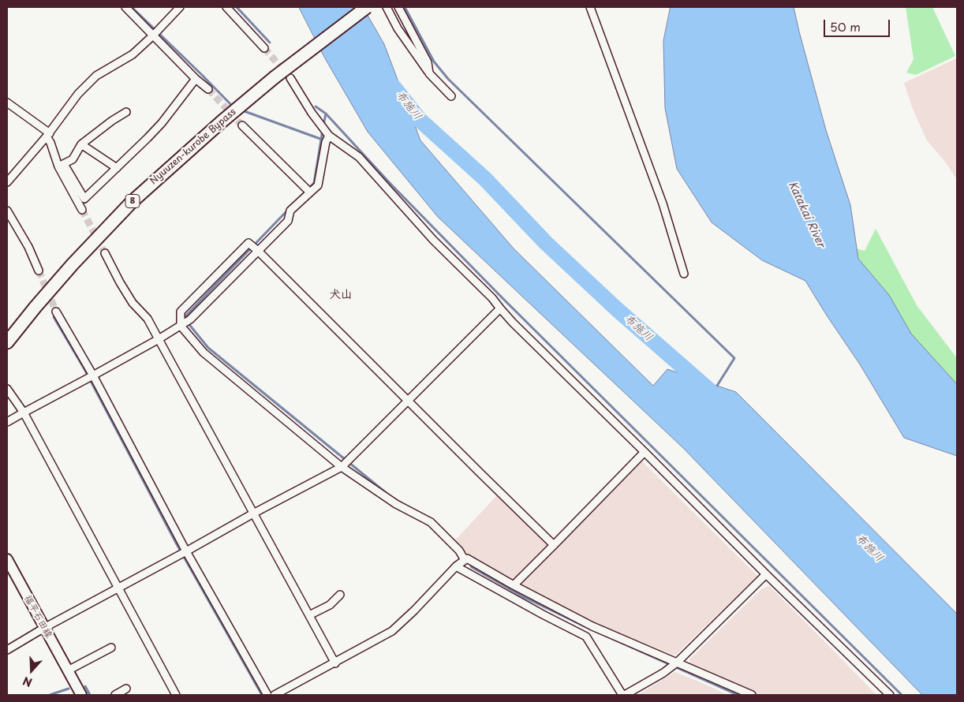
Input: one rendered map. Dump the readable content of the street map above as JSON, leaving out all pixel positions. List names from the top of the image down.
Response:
{
  "streets": {
    "highway": ["Nyuuzen-kurobe Bypass", "8"],
    "main road": ["福平石田線"]
  },
  "districts": ["犬山"],
  "water": ["布施川", "Katakai River"],
  "scale_bar": "50 m",
  "north": "bottom"
}
